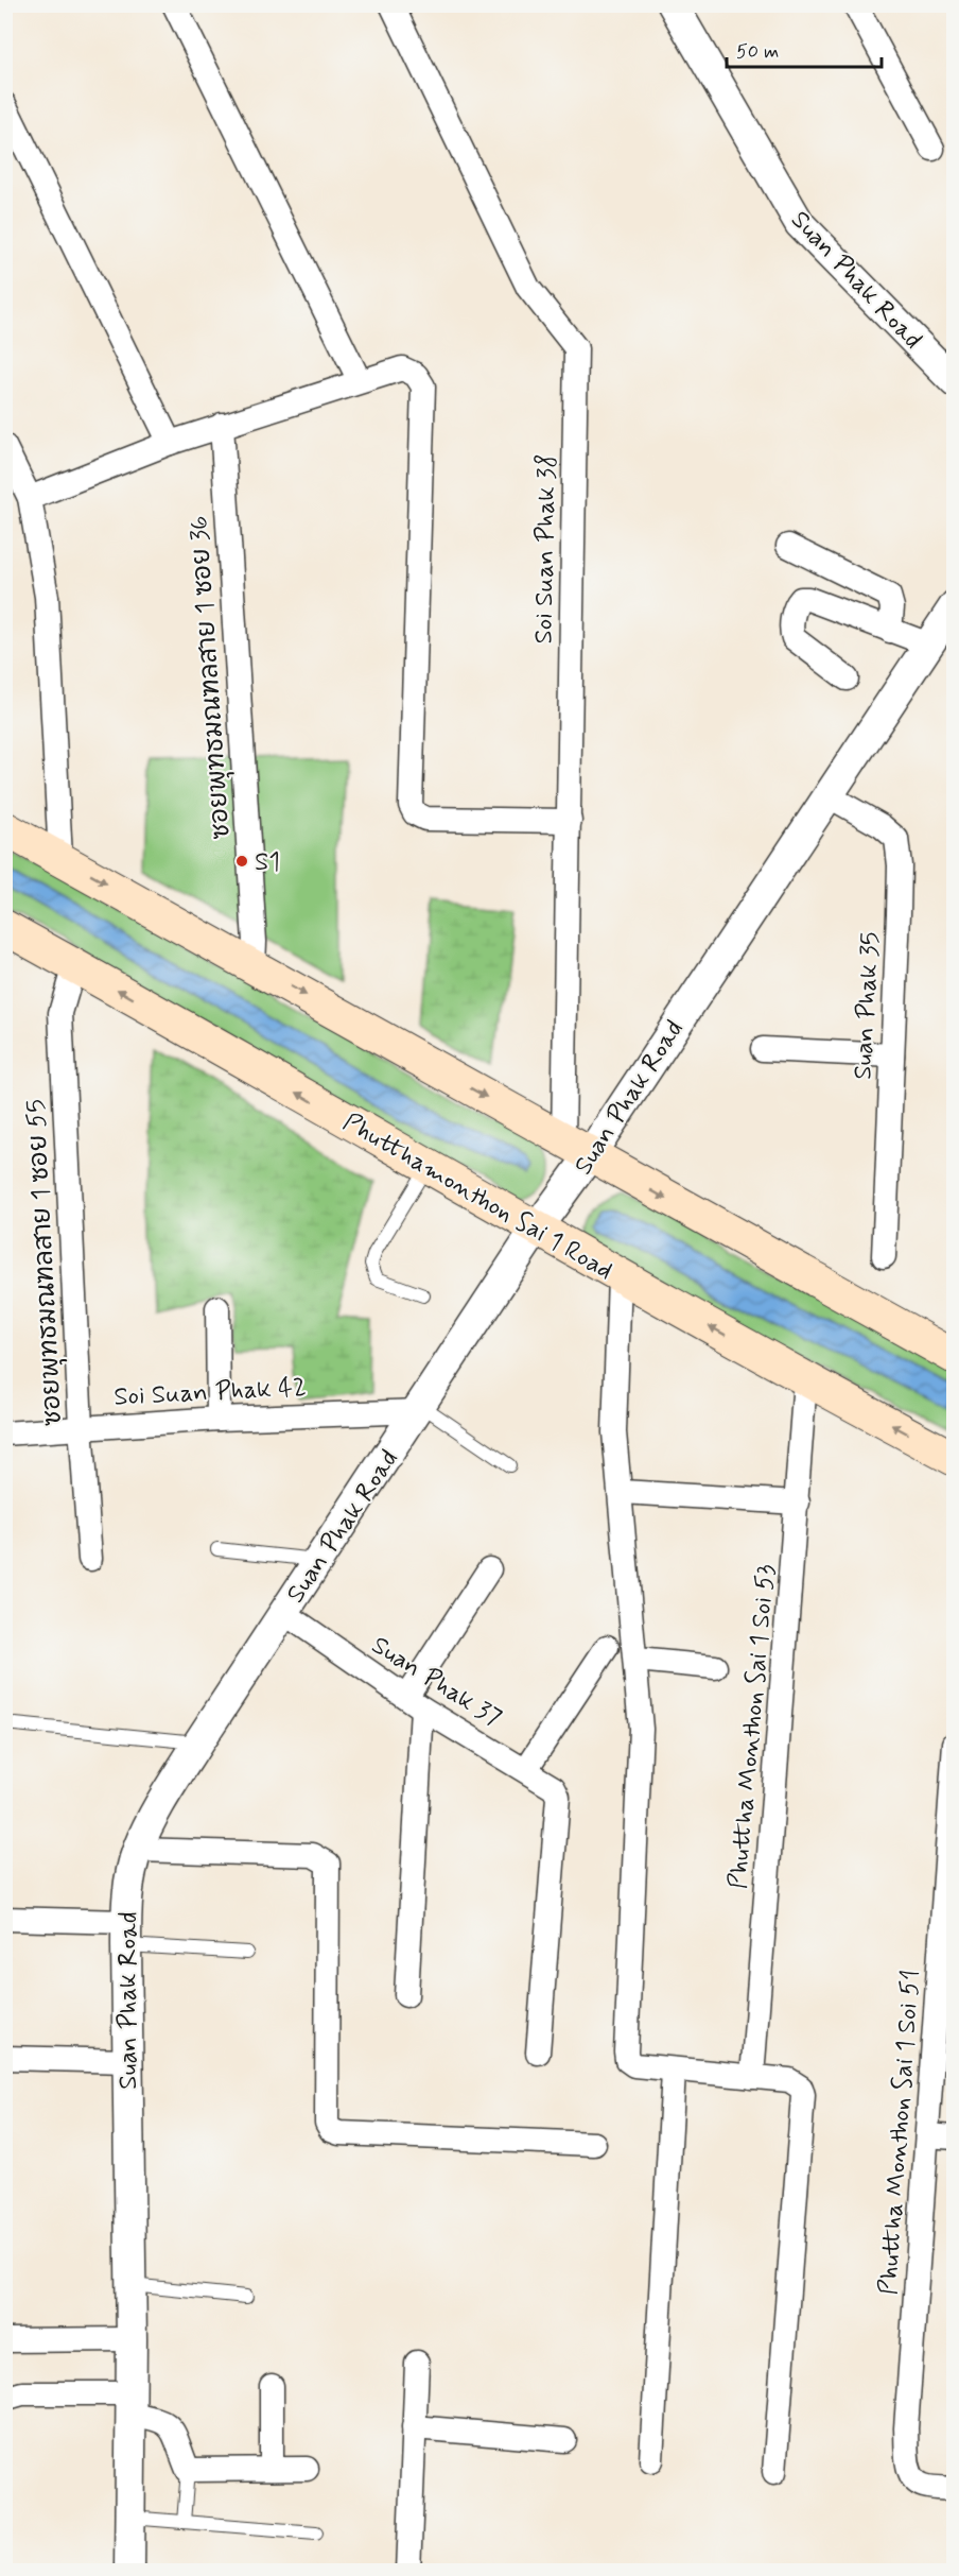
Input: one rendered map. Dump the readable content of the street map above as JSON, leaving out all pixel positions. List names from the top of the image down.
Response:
{
  "streets": {
    "main road": ["Phutthamonthon Sai 1 Road"],
    "street": [
      "Suan Phak Road",
      "Soi Suan Phak 38",
      "ซอยพุทธมณฑลสาย 1 ซอย 36",
      "Suan Phak 35",
      "ซอยพุทธมณฑลสาย 1 ซอย 55",
      "Soi Suan Phak 42",
      "Suan Phak 37",
      "Phuttha Monthon Sai 1 Soi 53",
      "Phuttha Monthon Sai 1 Soi 51"
    ]
  },
  "crossings": [
    ["Suan Phak Road", "Soi Suan Phak 38"],
    ["Suan Phak Road", "Suan Phak 35"],
    ["Suan Phak Road", "Phutthamonthon Sai 1 Road"],
    ["Suan Phak Road", "Soi Suan Phak 42"],
    ["Suan Phak Road", "Suan Phak 37"],
    ["Phutthamonthon Sai 1 Road", "ซอยพุทธมณฑลสาย 1 ซอย 55"],
    ["Phutthamonthon Sai 1 Road", "Phuttha Monthon Sai 1 Soi 53"],
    ["ซอยพุทธมณฑลสาย 1 ซอย 55", "Soi Suan Phak 42"]
  ],
  "places": ["S1"],
  "scale_bar": "50 m"
}
